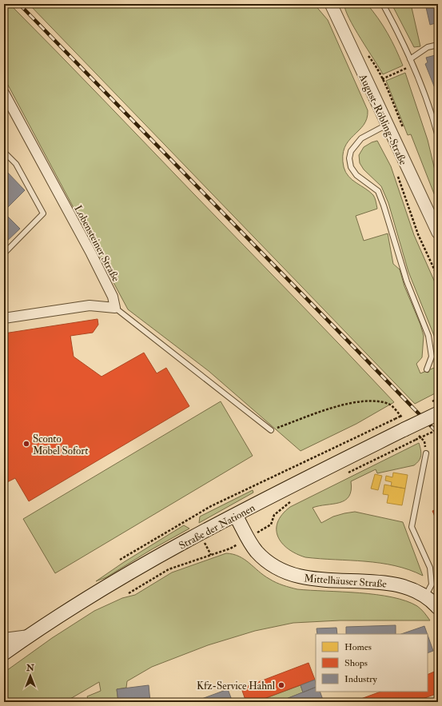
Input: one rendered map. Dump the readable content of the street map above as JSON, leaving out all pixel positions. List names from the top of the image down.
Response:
{
  "streets": {
    "main road": ["Straße der Nationen", "Mittelhäuser Straße"],
    "street": ["August-Röbling-Straße", "Lobensteiner Straße"]
  },
  "crossings": [
    ["Straße der Nationen", "Mittelhäuser Straße"]
  ],
  "places": ["Sconto Möbel Sofort", "Kfz-Service Hahnl"],
  "legend": ["Homes", "Shops", "Industry"],
  "north": "top"
}
